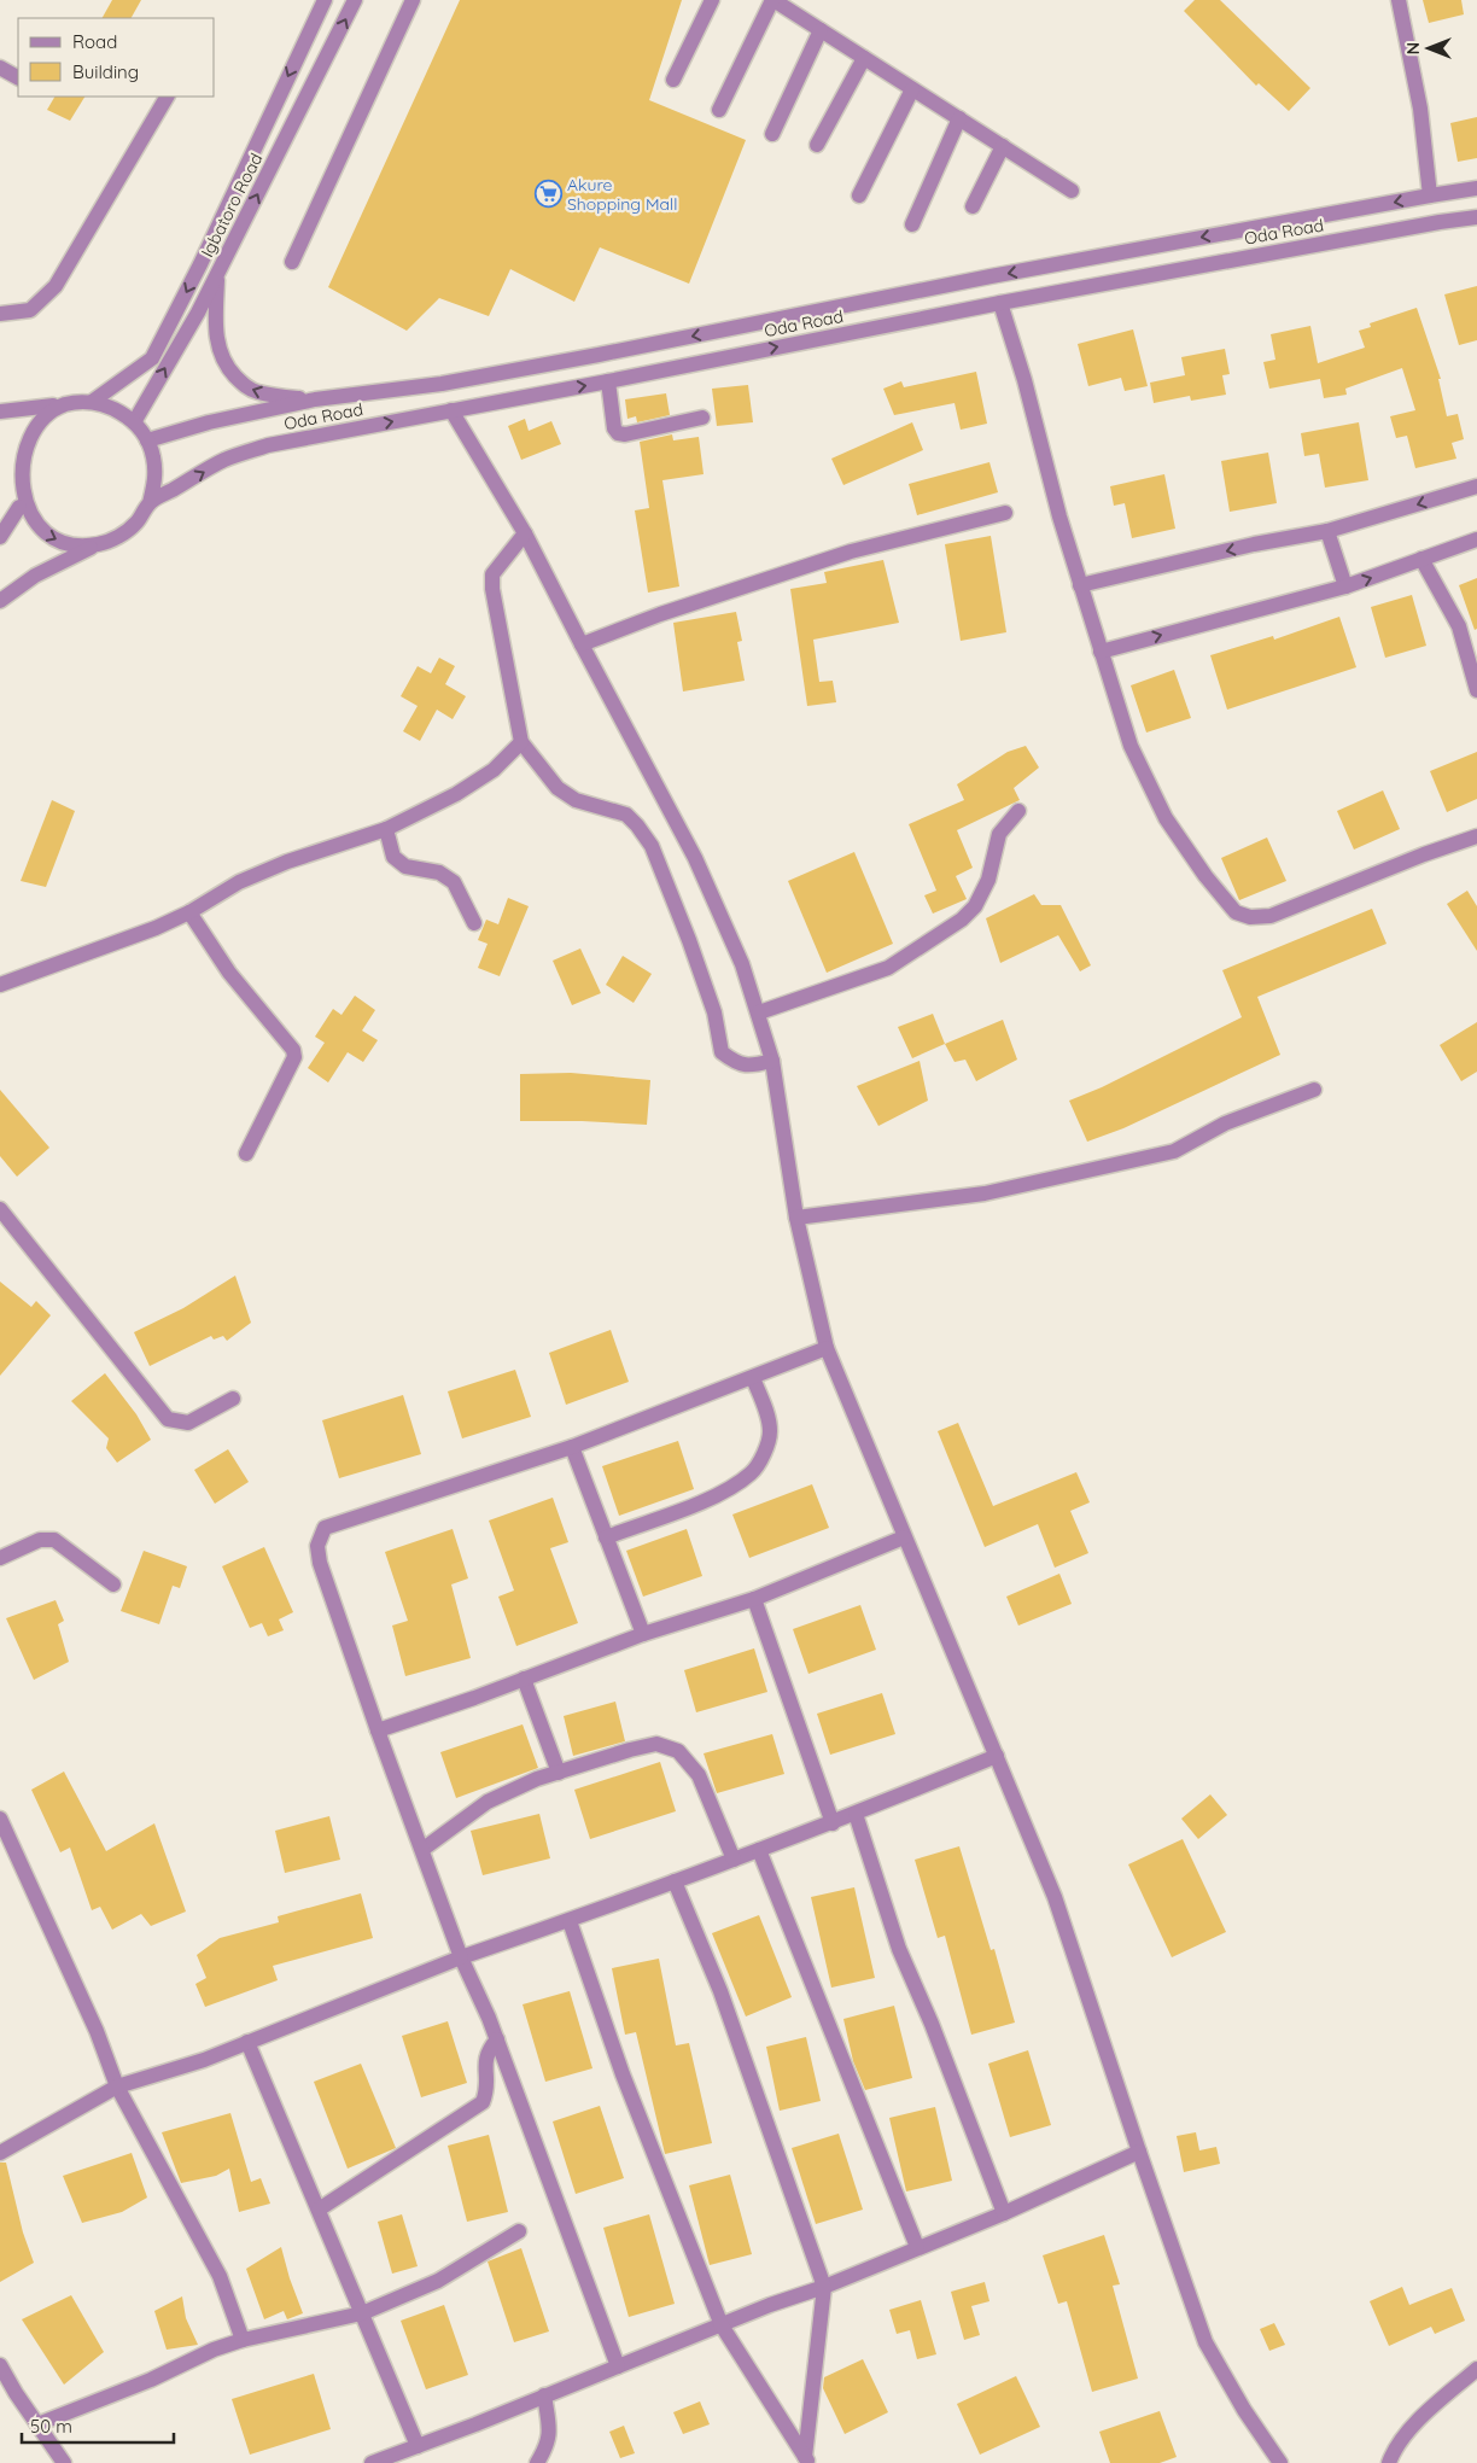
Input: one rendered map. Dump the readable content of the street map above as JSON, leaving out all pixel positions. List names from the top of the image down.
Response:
{
  "streets": {
    "street": ["Igbatoro Road", "Oda Road"]
  },
  "crossings": [
    ["Igbatoro Road", "Oda Road"]
  ],
  "places": {
    "supermarket": ["Akure Shopping Mall"]
  },
  "legend": ["Road", "Building"],
  "scale_bar": "50 m",
  "north": "left"
}
